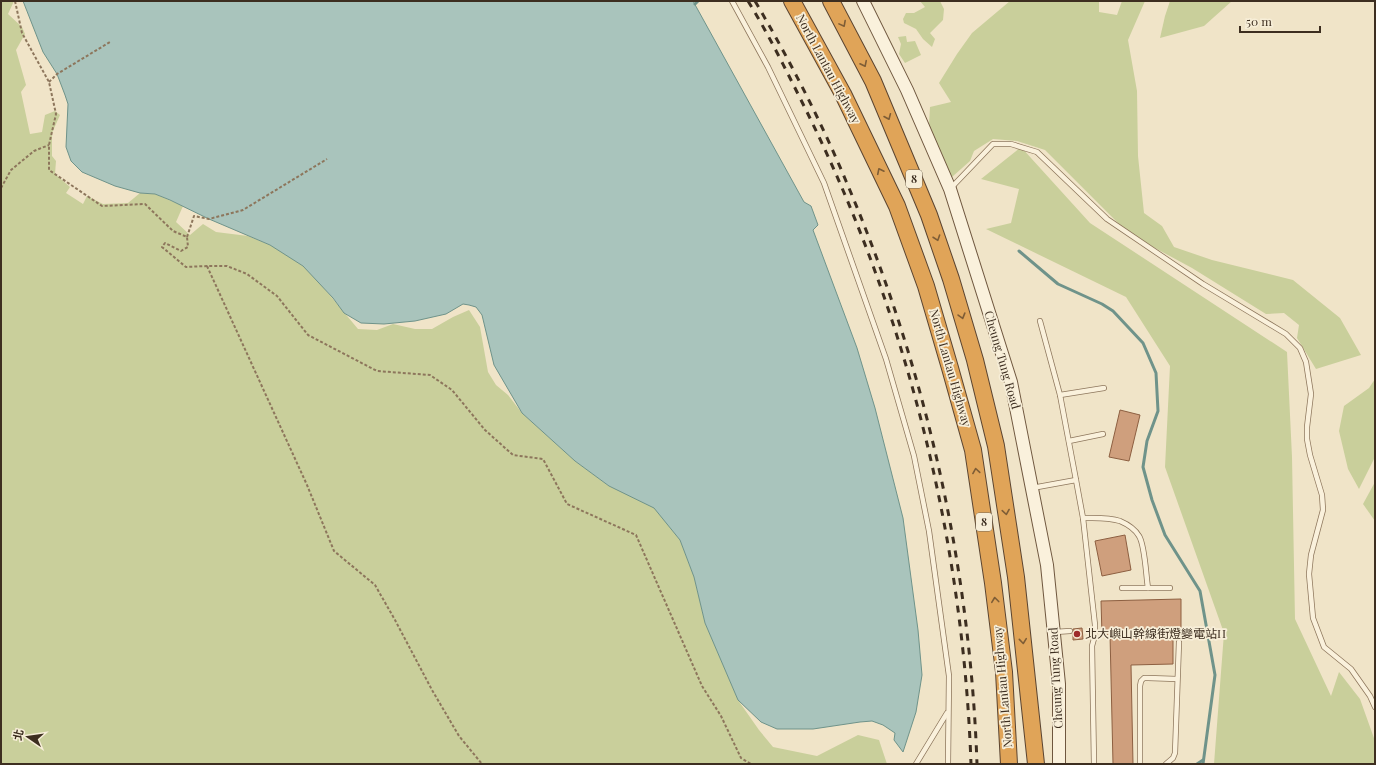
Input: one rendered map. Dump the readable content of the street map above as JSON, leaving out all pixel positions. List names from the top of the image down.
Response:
{
  "streets": {
    "highway": ["North Lantau Highway", "8"],
    "main road": ["Cheung Tung Road"]
  },
  "places": ["北大嶼山幹線街燈變電站H"],
  "scale_bar": "50 m",
  "north": "left"
}
